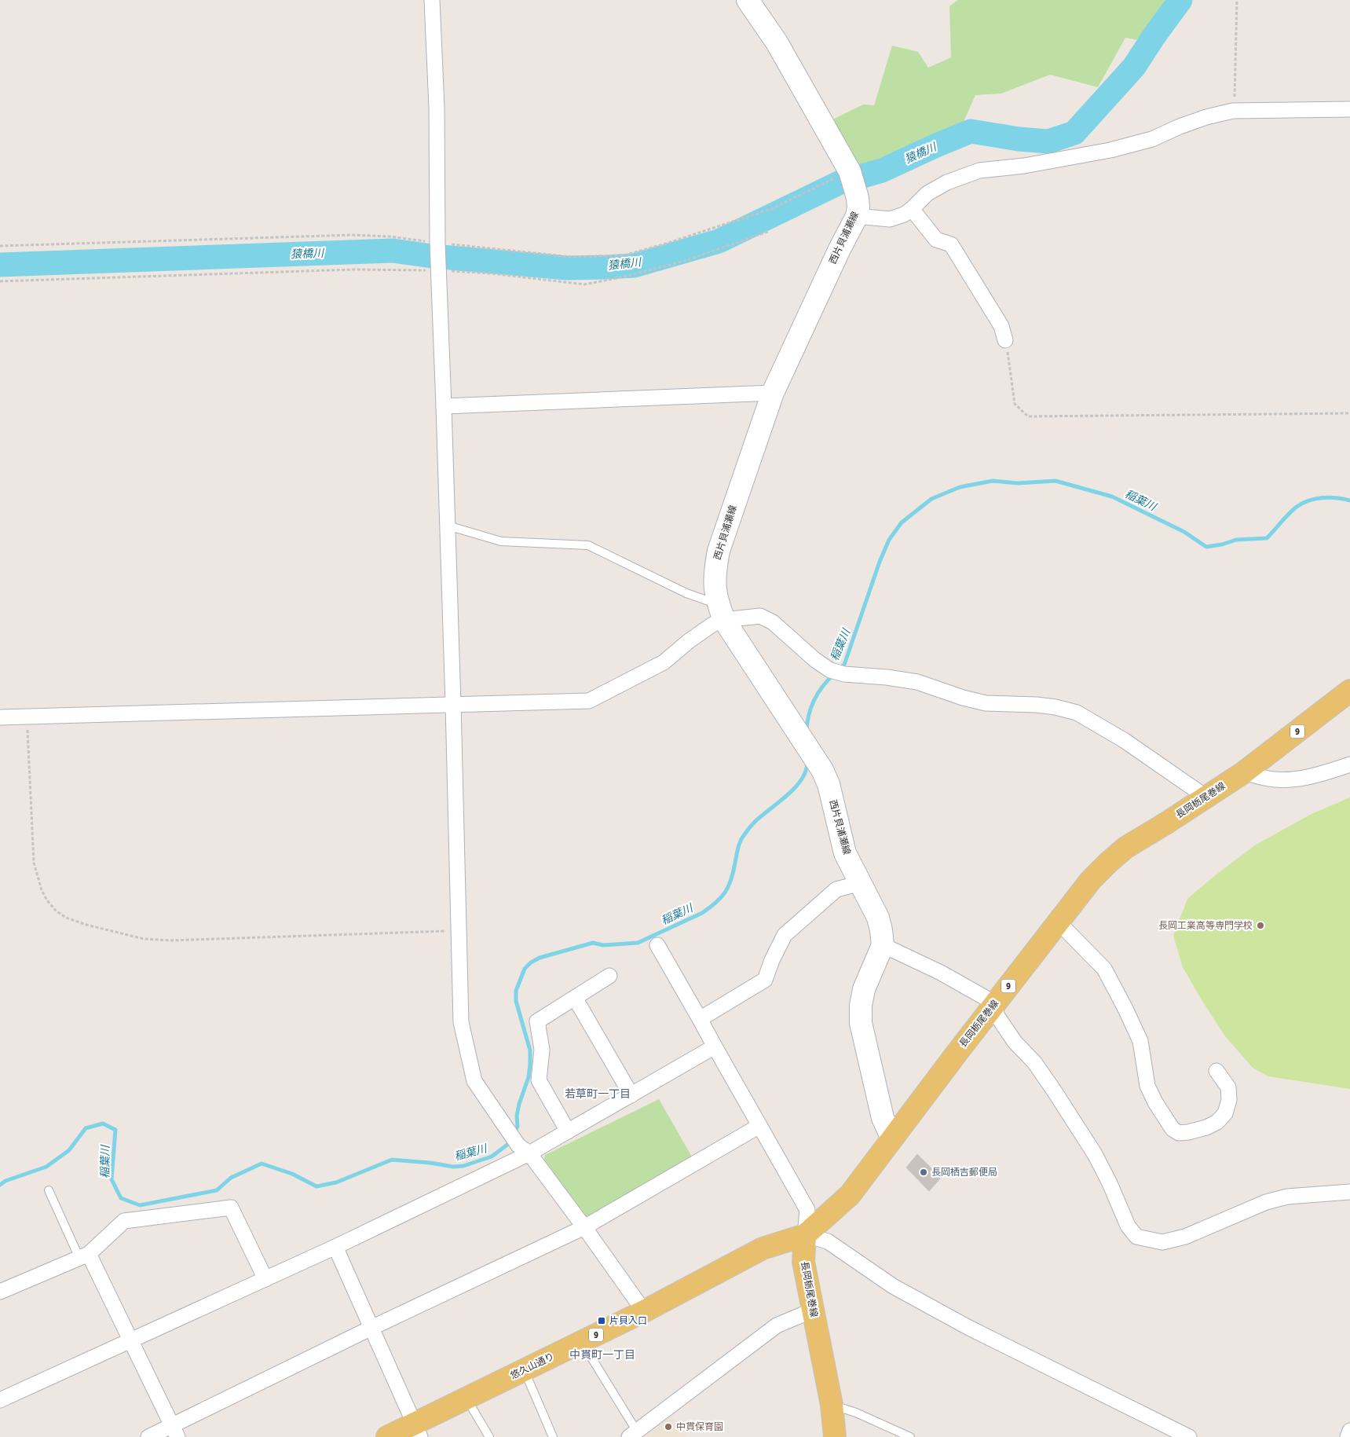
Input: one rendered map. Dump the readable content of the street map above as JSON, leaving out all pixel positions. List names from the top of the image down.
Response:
{
  "streets": {
    "main road": [
      "西片貝浦瀬線",
      "9",
      "長岡栃尾巻線",
      "悠久山通り"
    ]
  },
  "crossings": [
    ["長岡栃尾巻線", "悠久山通り"]
  ],
  "districts": ["若草町一丁目", "中貫町一丁目"],
  "water": ["猿橋川", "稲葉川"],
  "places": {
    "other": ["長岡工業高等専門学校", "長岡栖吉郵便局", "中貫保育園"],
    "transit": ["片貝入口"]
  }
}
